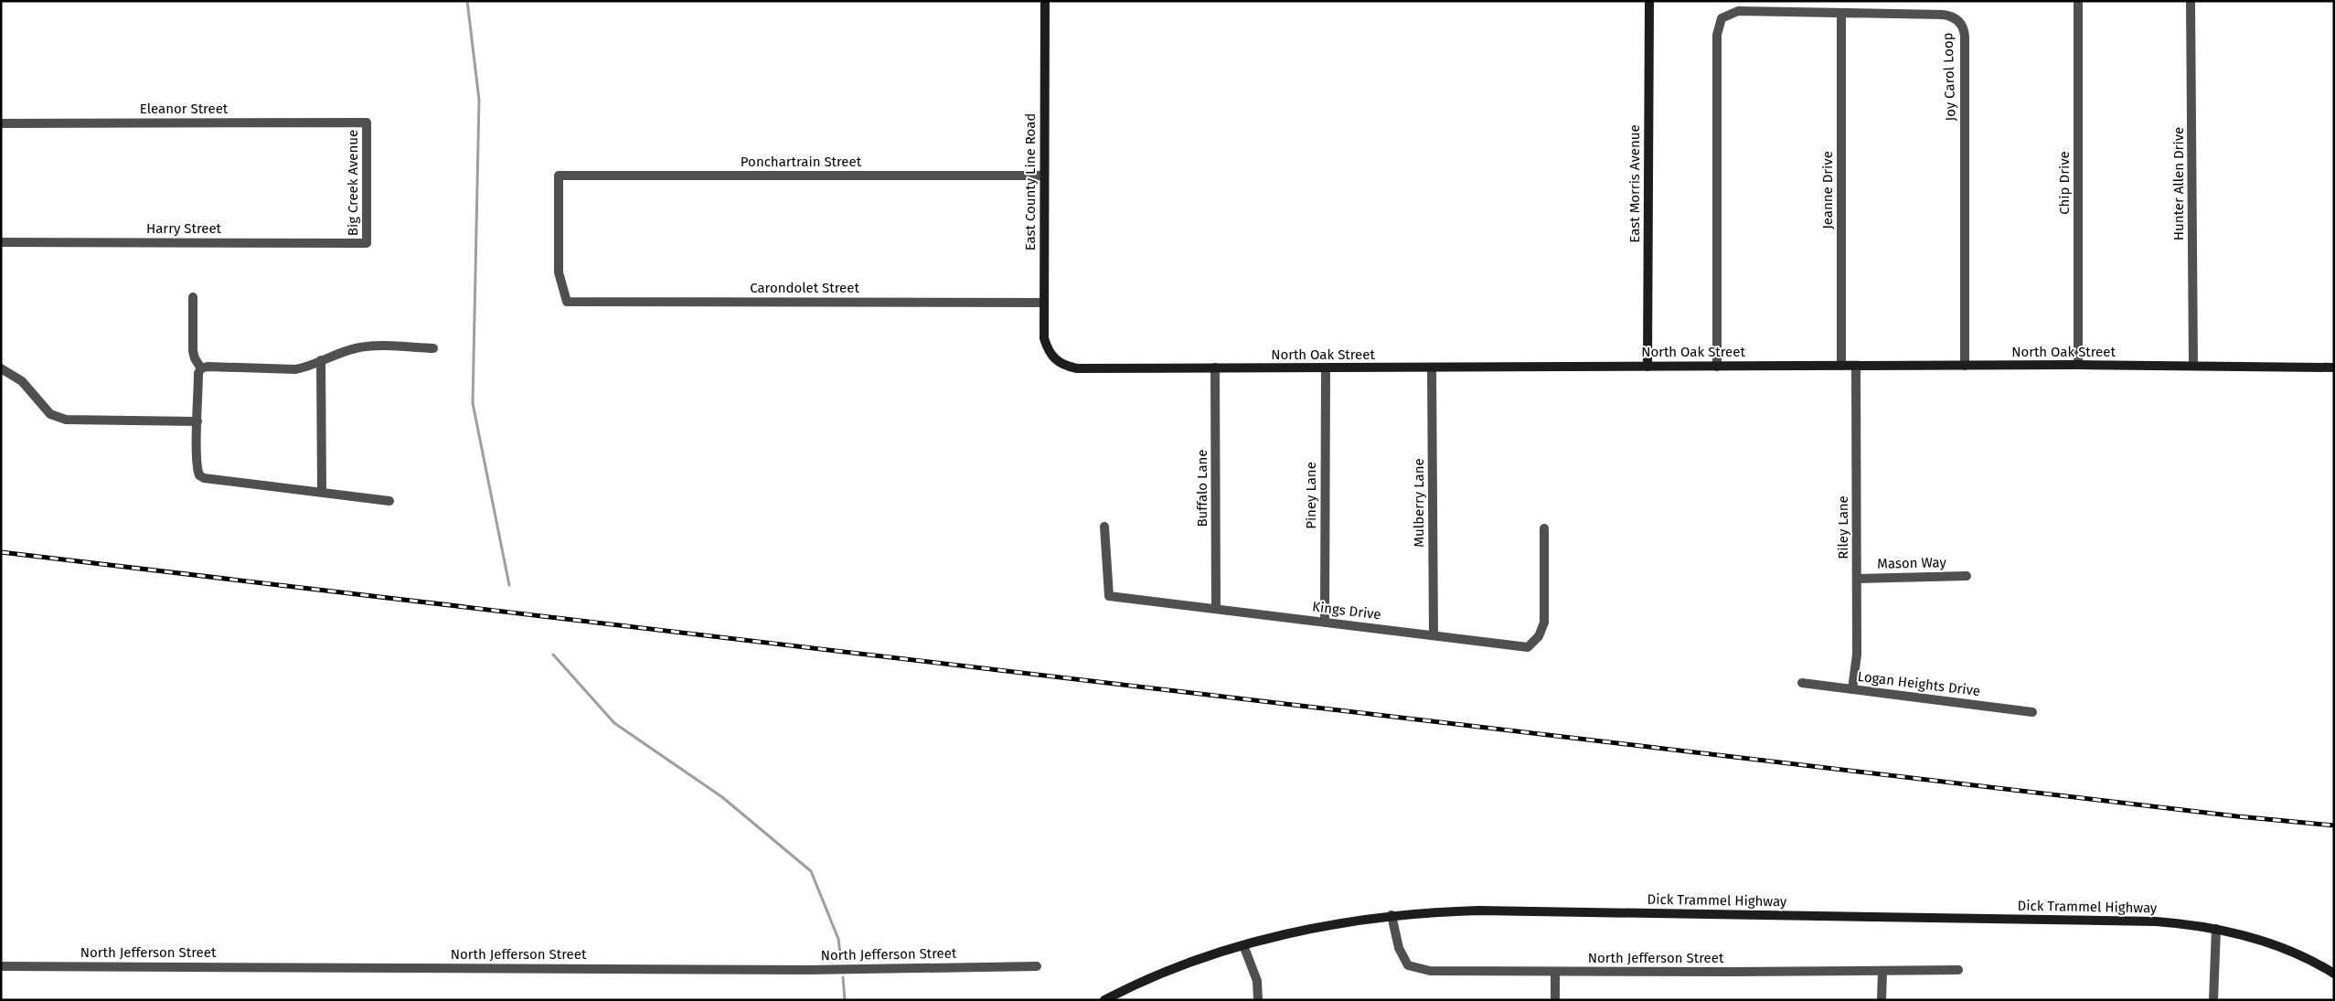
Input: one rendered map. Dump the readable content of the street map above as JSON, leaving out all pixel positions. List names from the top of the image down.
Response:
{
  "streets": {
    "street": [
      "Joy Carol Loop",
      "Eleanor Street",
      "Ponchartrain Street",
      "East County Line Road",
      "Big Creek Avenue",
      "Chip Drive",
      "East Morris Avenue",
      "Hunter Allen Drive",
      "Jeanne Drive",
      "Harry Street",
      "Carondolet Street",
      "North Oak Street",
      "Buffalo Lane",
      "Piney Lane",
      "Mulberry Lane",
      "Riley Lane",
      "Mason Way",
      "Kings Drive",
      "Logan Heights Drive",
      "Dick Trammel Highway",
      "North Jefferson Street"
    ]
  },
  "crossings": [
    ["Joy Carol Loop", "Jeanne Drive"],
    ["Joy Carol Loop", "North Oak Street"],
    ["Eleanor Street", "Big Creek Avenue"],
    ["Ponchartrain Street", "East County Line Road"],
    ["Ponchartrain Street", "Carondolet Street"],
    ["East County Line Road", "Carondolet Street"],
    ["East County Line Road", "North Oak Street"],
    ["Big Creek Avenue", "Harry Street"],
    ["Chip Drive", "North Oak Street"],
    ["East Morris Avenue", "North Oak Street"],
    ["Hunter Allen Drive", "North Oak Street"],
    ["Jeanne Drive", "North Oak Street"],
    ["North Oak Street", "Buffalo Lane"],
    ["North Oak Street", "Piney Lane"],
    ["North Oak Street", "Mulberry Lane"],
    ["North Oak Street", "Riley Lane"],
    ["Buffalo Lane", "Kings Drive"],
    ["Piney Lane", "Kings Drive"],
    ["Mulberry Lane", "Kings Drive"],
    ["Riley Lane", "Mason Way"],
    ["Riley Lane", "Logan Heights Drive"],
    ["Dick Trammel Highway", "North Jefferson Street"]
  ]
}
